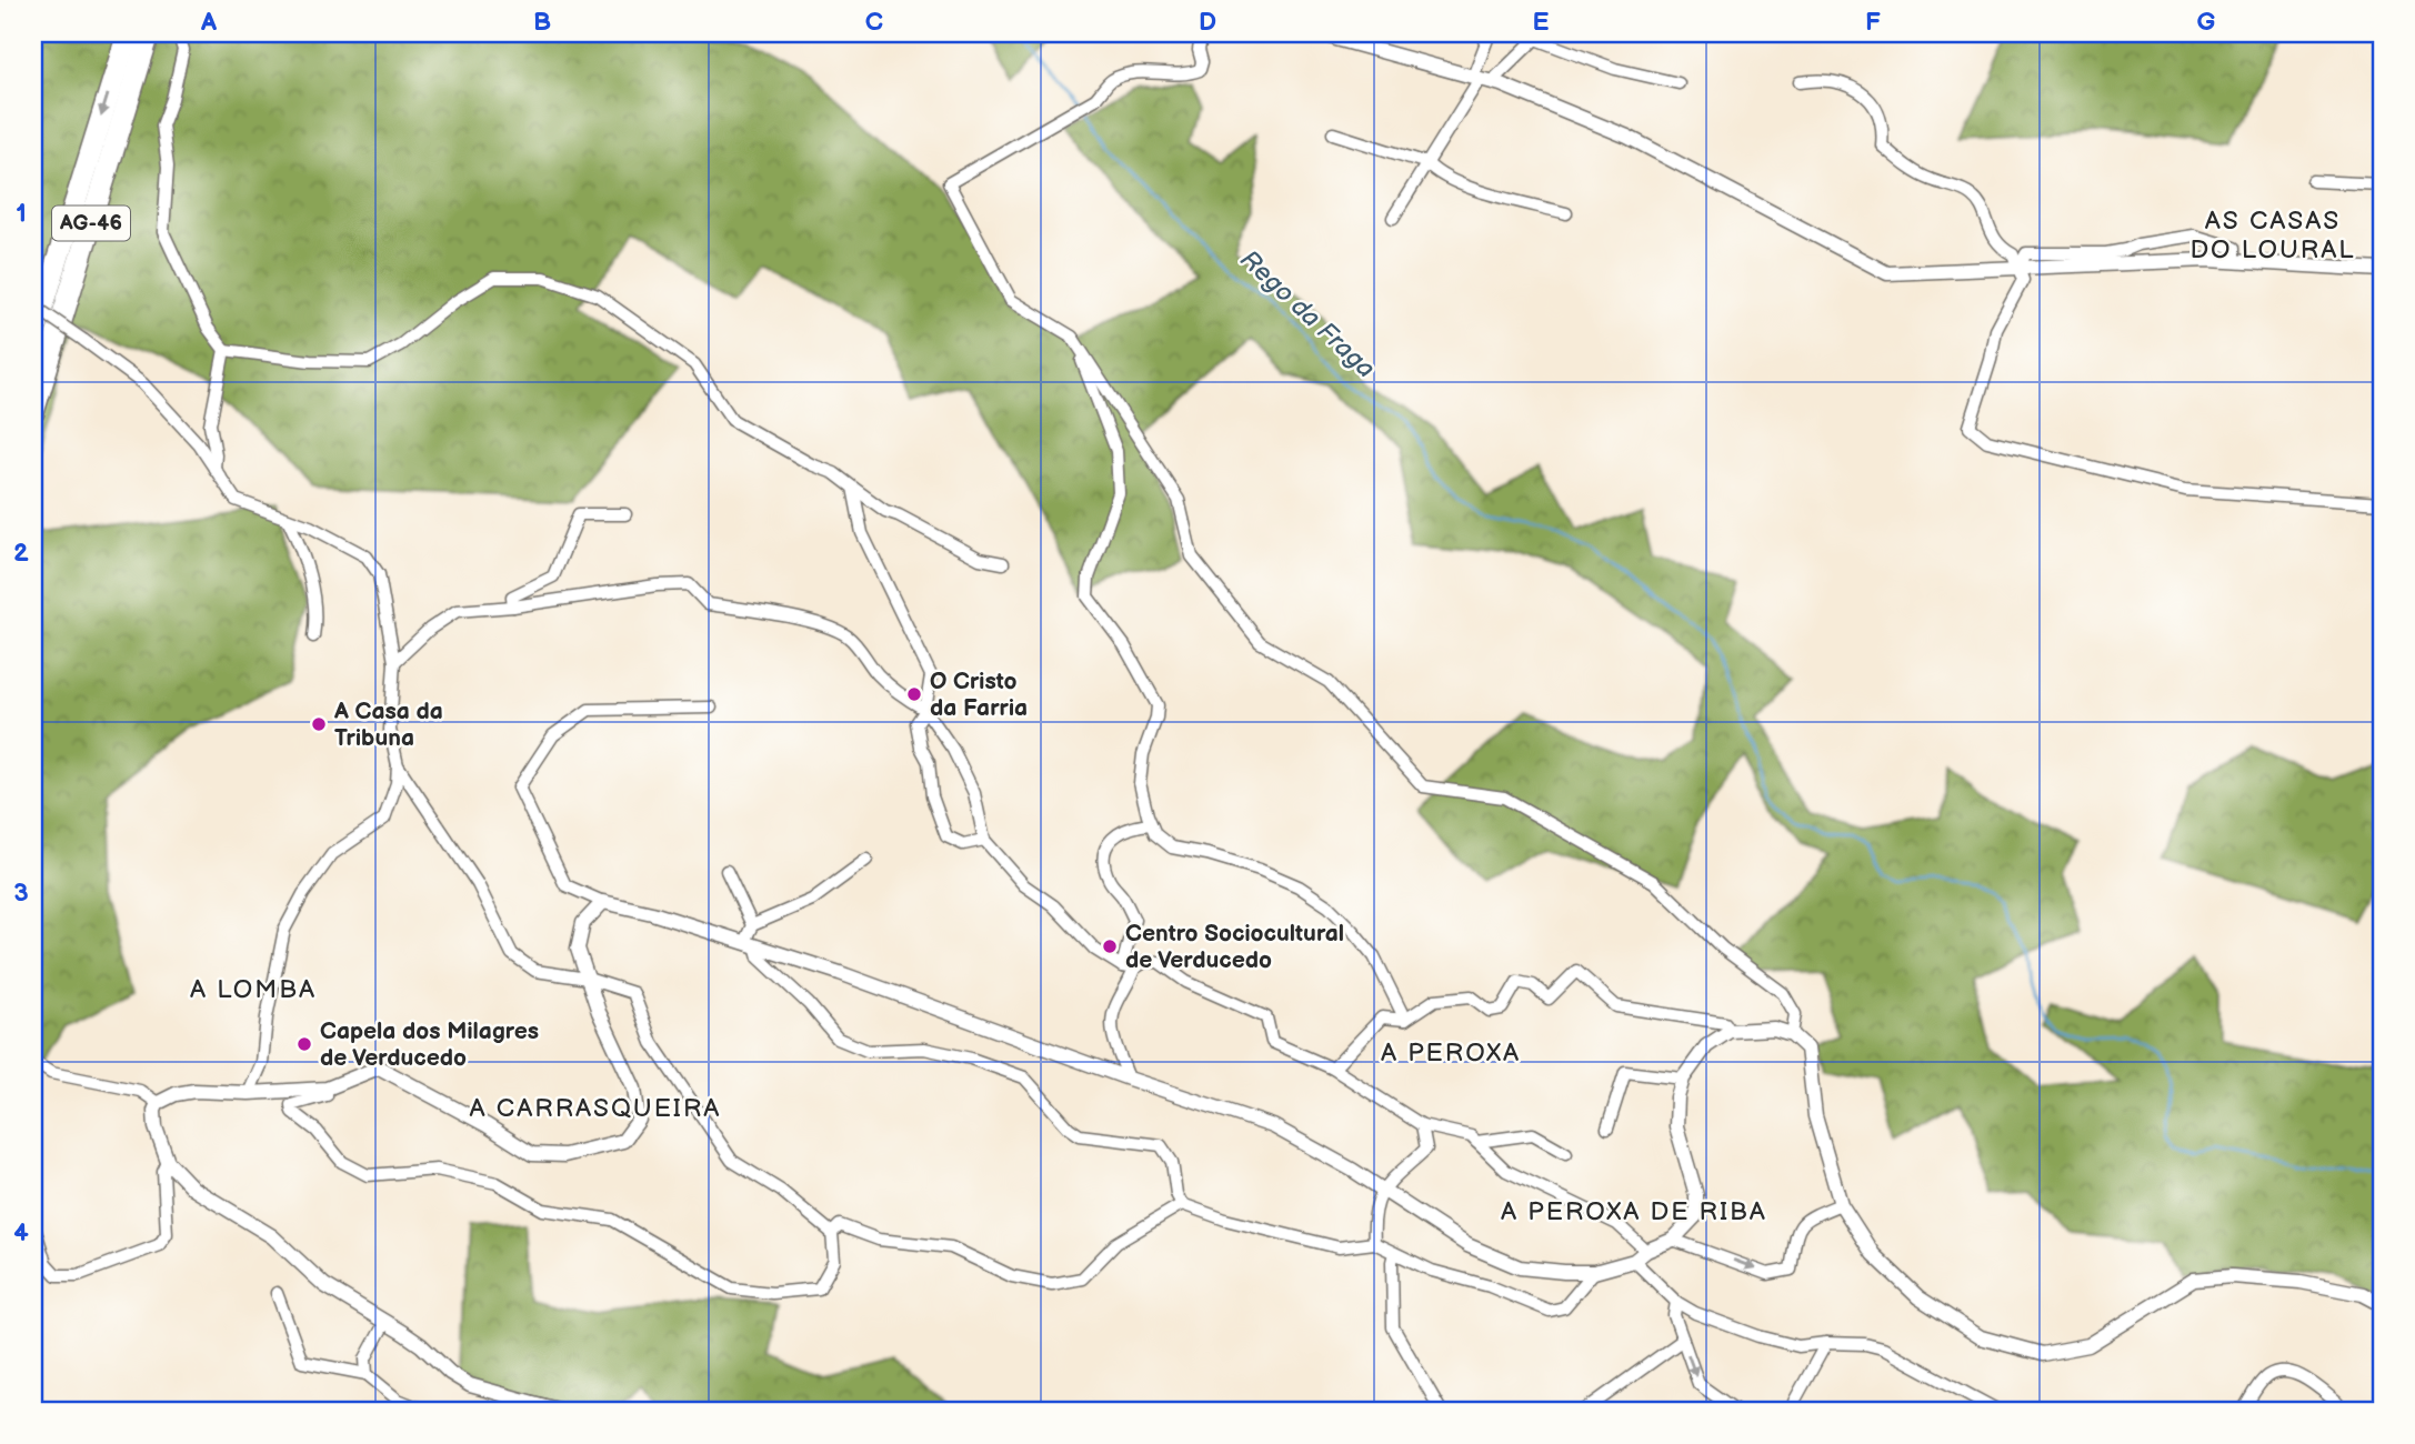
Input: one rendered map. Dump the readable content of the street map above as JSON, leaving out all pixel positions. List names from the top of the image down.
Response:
{
  "streets": {
    "highway": ["AG-46"]
  },
  "districts": [
    "AS CASAS DO LOURAL",
    "A LOMBA",
    "A PEROXA",
    "A CARRASQUEIRA",
    "A PEROXA DE RIBA"
  ],
  "water": ["Rego da Fraga"],
  "places": [
    "O Cristo da Farria",
    "A Casa da Tribuna",
    "Centro Sociocultural de Verducedo",
    "Capela dos Milagres de Verducedo"
  ],
  "grid": {
    "columns": [
      "A",
      "B",
      "C",
      "D",
      "E",
      "F",
      "G"
    ],
    "rows": [
      "1",
      "2",
      "3",
      "4"
    ]
  }
}
